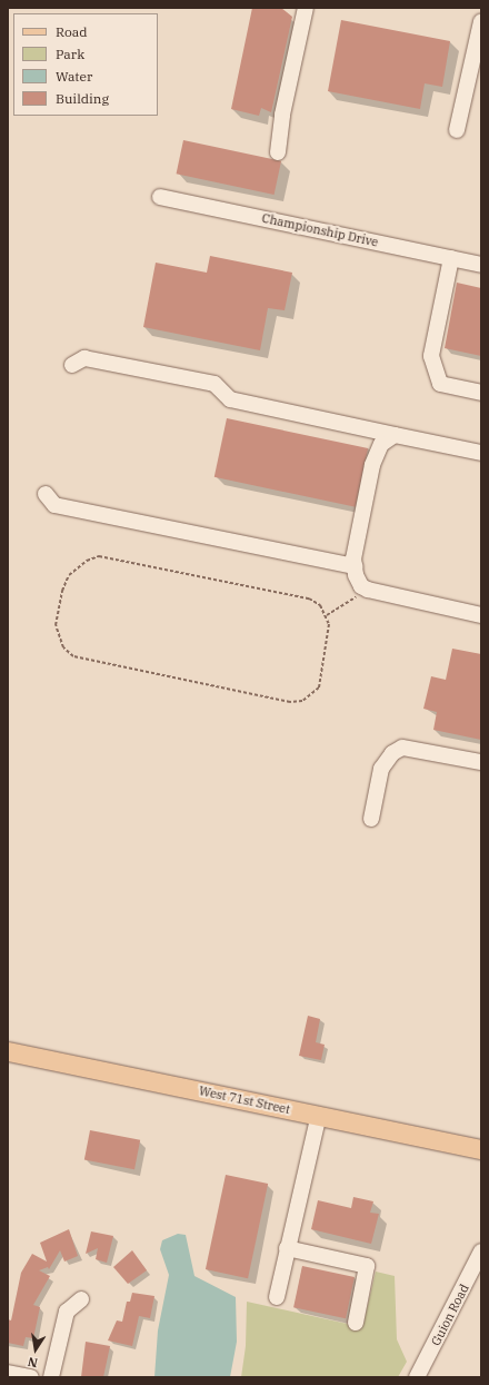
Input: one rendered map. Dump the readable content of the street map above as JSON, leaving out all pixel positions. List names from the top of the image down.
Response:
{
  "streets": {
    "main road": ["West 71st Street"],
    "street": ["Championship Drive", "Guion Road"]
  },
  "legend": [
    "Road",
    "Park",
    "Water",
    "Building"
  ],
  "north": "bottom"
}
